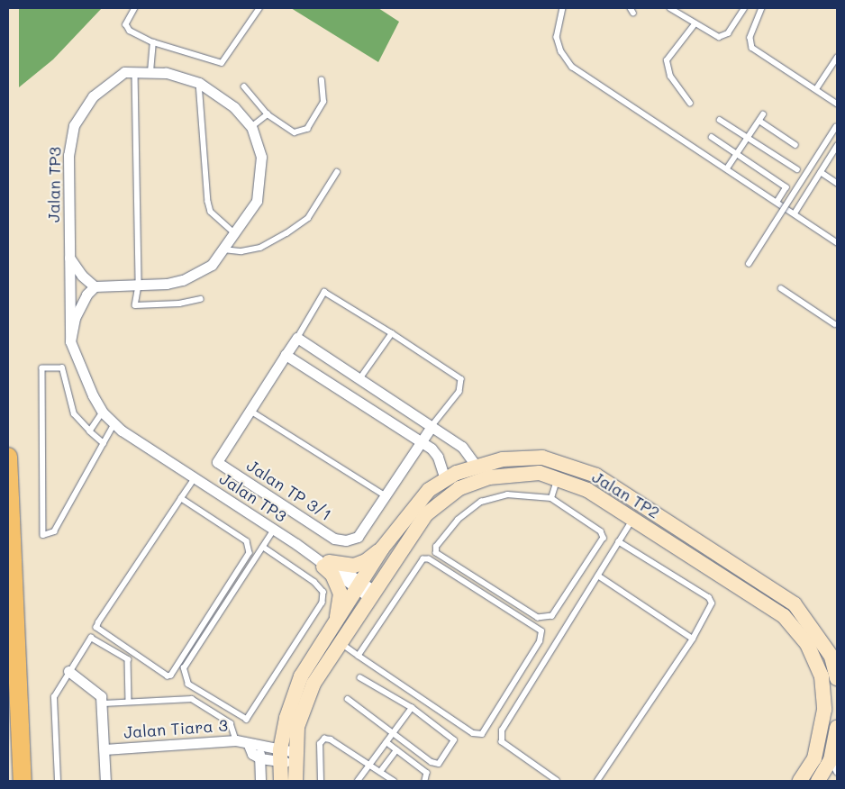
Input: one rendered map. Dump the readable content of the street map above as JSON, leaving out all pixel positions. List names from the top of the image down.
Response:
{
  "streets": {
    "street": [
      "Jalan TP3",
      "Jalan TP 3/1",
      "Jalan TP2",
      "Jalan Tiara 3"
    ]
  },
  "crossings": [
    ["Jalan TP3", "Jalan TP2"],
    ["Jalan TP2", "Jalan Tiara 3"]
  ]
}
